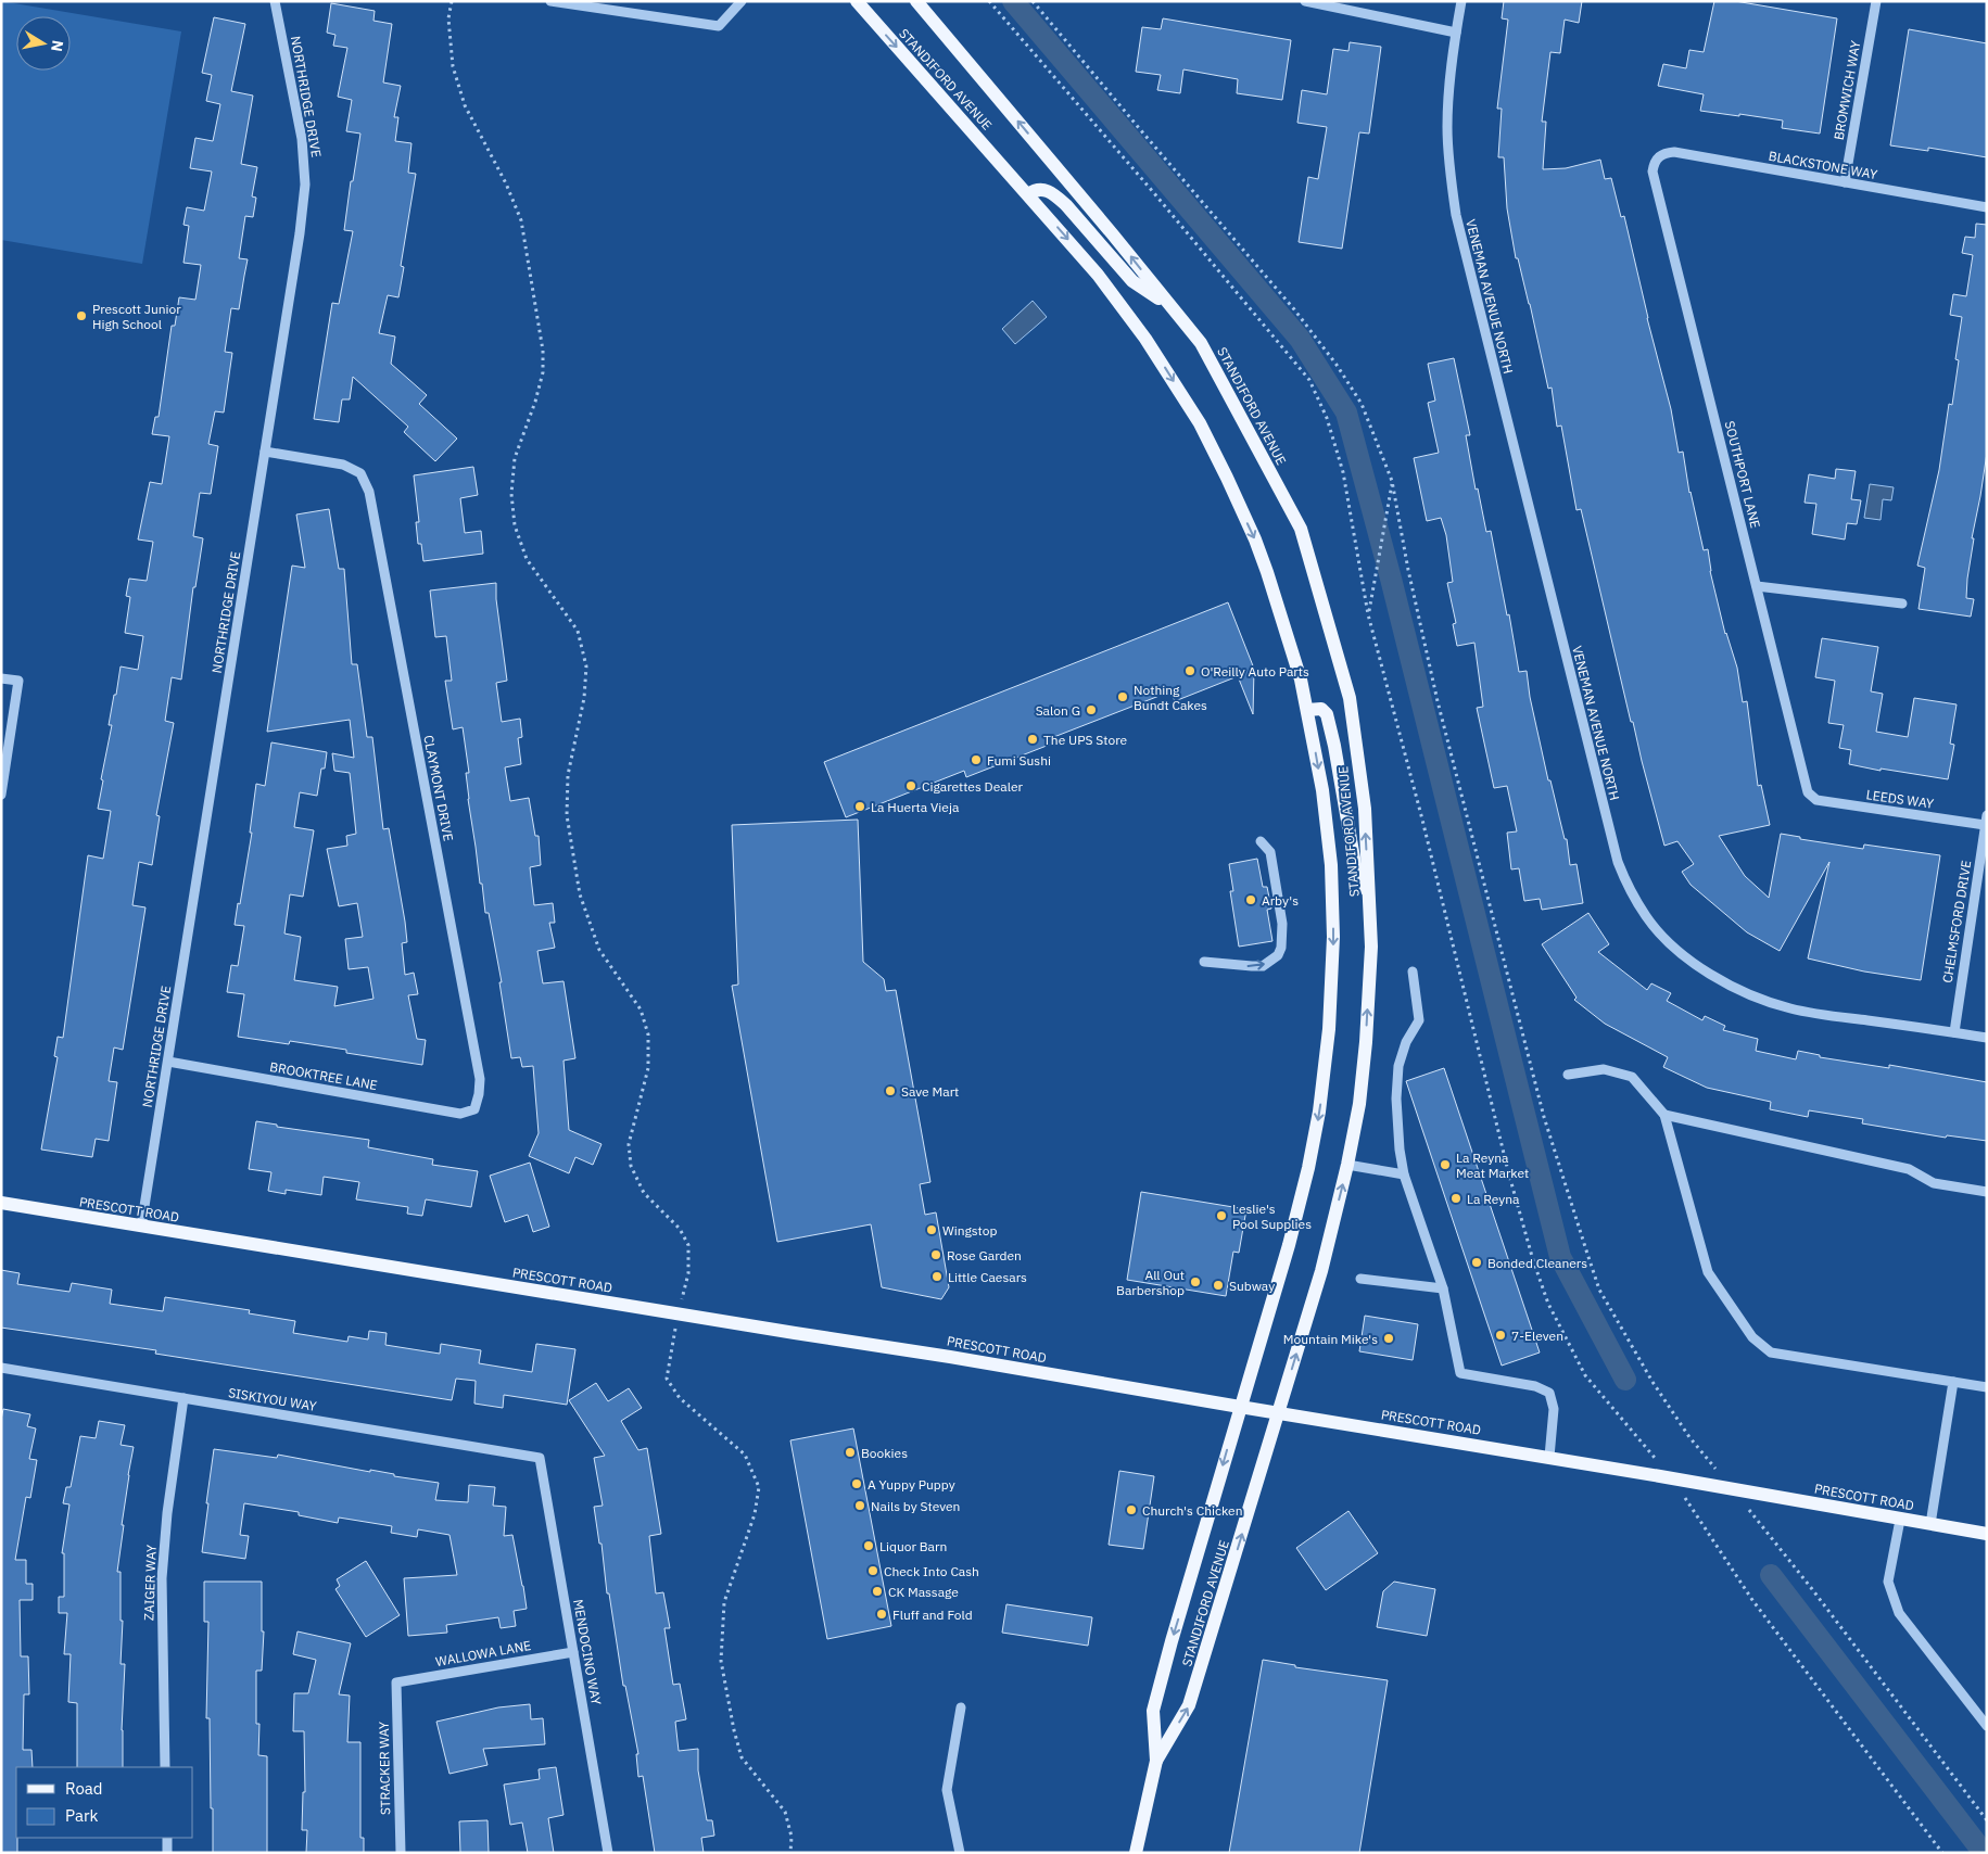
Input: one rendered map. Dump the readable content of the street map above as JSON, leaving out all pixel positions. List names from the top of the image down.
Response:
{
  "streets": {
    "main road": ["STANDIFORD AVENUE", "PRESCOTT ROAD"],
    "street": [
      "BROMWICH WAY",
      "NORTHRIDGE DRIVE",
      "BLACKSTONE WAY",
      "VENEMAN AVENUE NORTH",
      "SOUTHPORT LANE",
      "CLAYMONT DRIVE",
      "LEEDS WAY",
      "CHELMSFORD DRIVE",
      "BROOKTREE LANE",
      "SISKIYOU WAY",
      "ZAIGER WAY",
      "MENDOCINO WAY",
      "WALLOWA LANE",
      "STRACKER WAY"
    ]
  },
  "crossings": [
    ["STANDIFORD AVENUE", "PRESCOTT ROAD"],
    ["BROMWICH WAY", "BLACKSTONE WAY"],
    ["NORTHRIDGE DRIVE", "CLAYMONT DRIVE"],
    ["NORTHRIDGE DRIVE", "BROOKTREE LANE"],
    ["NORTHRIDGE DRIVE", "PRESCOTT ROAD"],
    ["BLACKSTONE WAY", "SOUTHPORT LANE"],
    ["VENEMAN AVENUE NORTH", "CHELMSFORD DRIVE"],
    ["SOUTHPORT LANE", "LEEDS WAY"],
    ["CLAYMONT DRIVE", "BROOKTREE LANE"],
    ["LEEDS WAY", "CHELMSFORD DRIVE"],
    ["SISKIYOU WAY", "ZAIGER WAY"],
    ["SISKIYOU WAY", "MENDOCINO WAY"],
    ["MENDOCINO WAY", "WALLOWA LANE"],
    ["WALLOWA LANE", "STRACKER WAY"]
  ],
  "places": [
    "Prescott Junior High School",
    "O'Reilly Auto Parts",
    "Nothing Bundt Cakes",
    "Salon G",
    "The UPS Store",
    "Fumi Sushi",
    "Cigarettes Dealer",
    "La Huerta Vieja",
    "Arby's",
    "Save Mart",
    "La Reyna Meat Market",
    "La Reyna",
    "Leslie's Pool Supplies",
    "Wingstop",
    "Rose Garden",
    "Bonded Cleaners",
    "Little Caesars",
    "All Out Barbershop",
    "Subway",
    "7-Eleven",
    "Mountain Mike's",
    "Bookies",
    "A Yuppy Puppy",
    "Nails by Steven",
    "Church's Chicken",
    "Liquor Barn",
    "Check Into Cash",
    "CK Massage",
    "Fluff and Fold"
  ],
  "legend": ["Road", "Park"],
  "north": "right"
}
